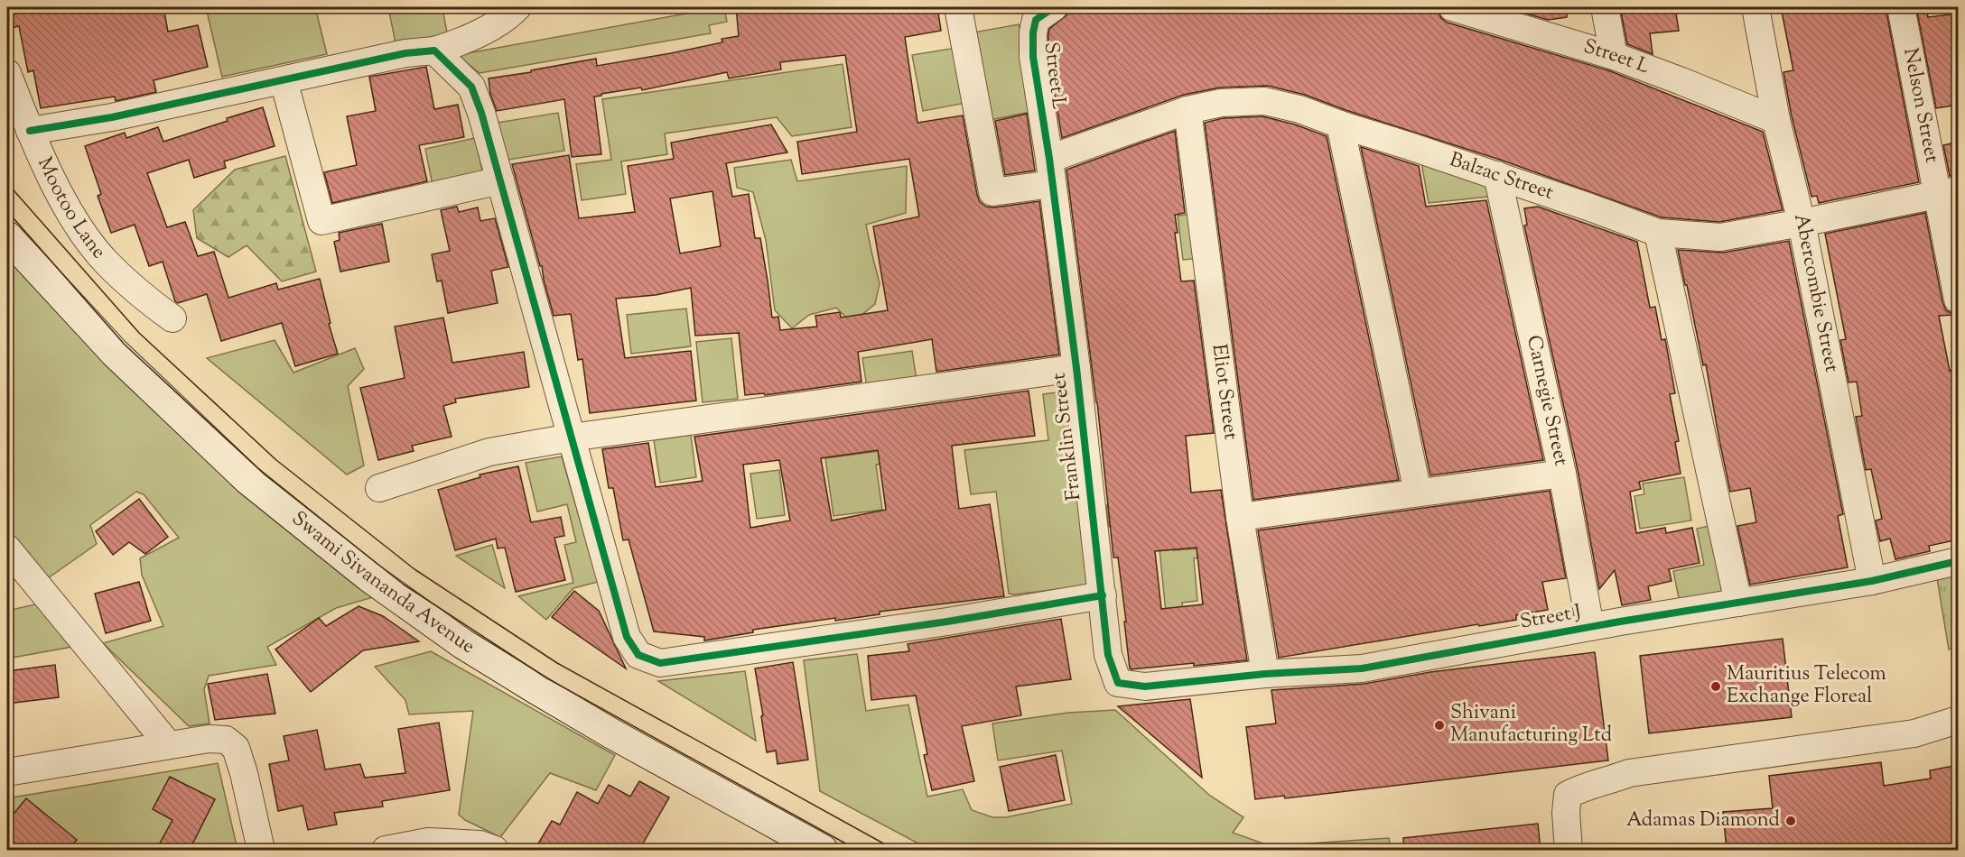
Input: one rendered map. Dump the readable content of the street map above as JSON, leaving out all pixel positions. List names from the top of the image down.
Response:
{
  "streets": {
    "street": [
      "Street L",
      "Nelson Street",
      "Balzac Street",
      "Mootoo Lane",
      "Abercombie Street",
      "Eliot Street",
      "Carnegie Street",
      "Franklin Street",
      "Swami Sivananda Avenue",
      "Street J"
    ]
  },
  "crossings": [
    ["Street L", "Balzac Street"],
    ["Street L", "Abercombie Street"],
    ["Street L", "Franklin Street"],
    ["Nelson Street", "Balzac Street"],
    ["Balzac Street", "Abercombie Street"],
    ["Balzac Street", "Eliot Street"],
    ["Balzac Street", "Carnegie Street"],
    ["Balzac Street", "Franklin Street"],
    ["Abercombie Street", "Street J"],
    ["Eliot Street", "Street J"],
    ["Carnegie Street", "Street J"],
    ["Franklin Street", "Street J"]
  ],
  "places": ["Mauritius Telecom Exchange Floreal", "Shivani Manufacturing Ltd", "Adamas Diamond"]
}
